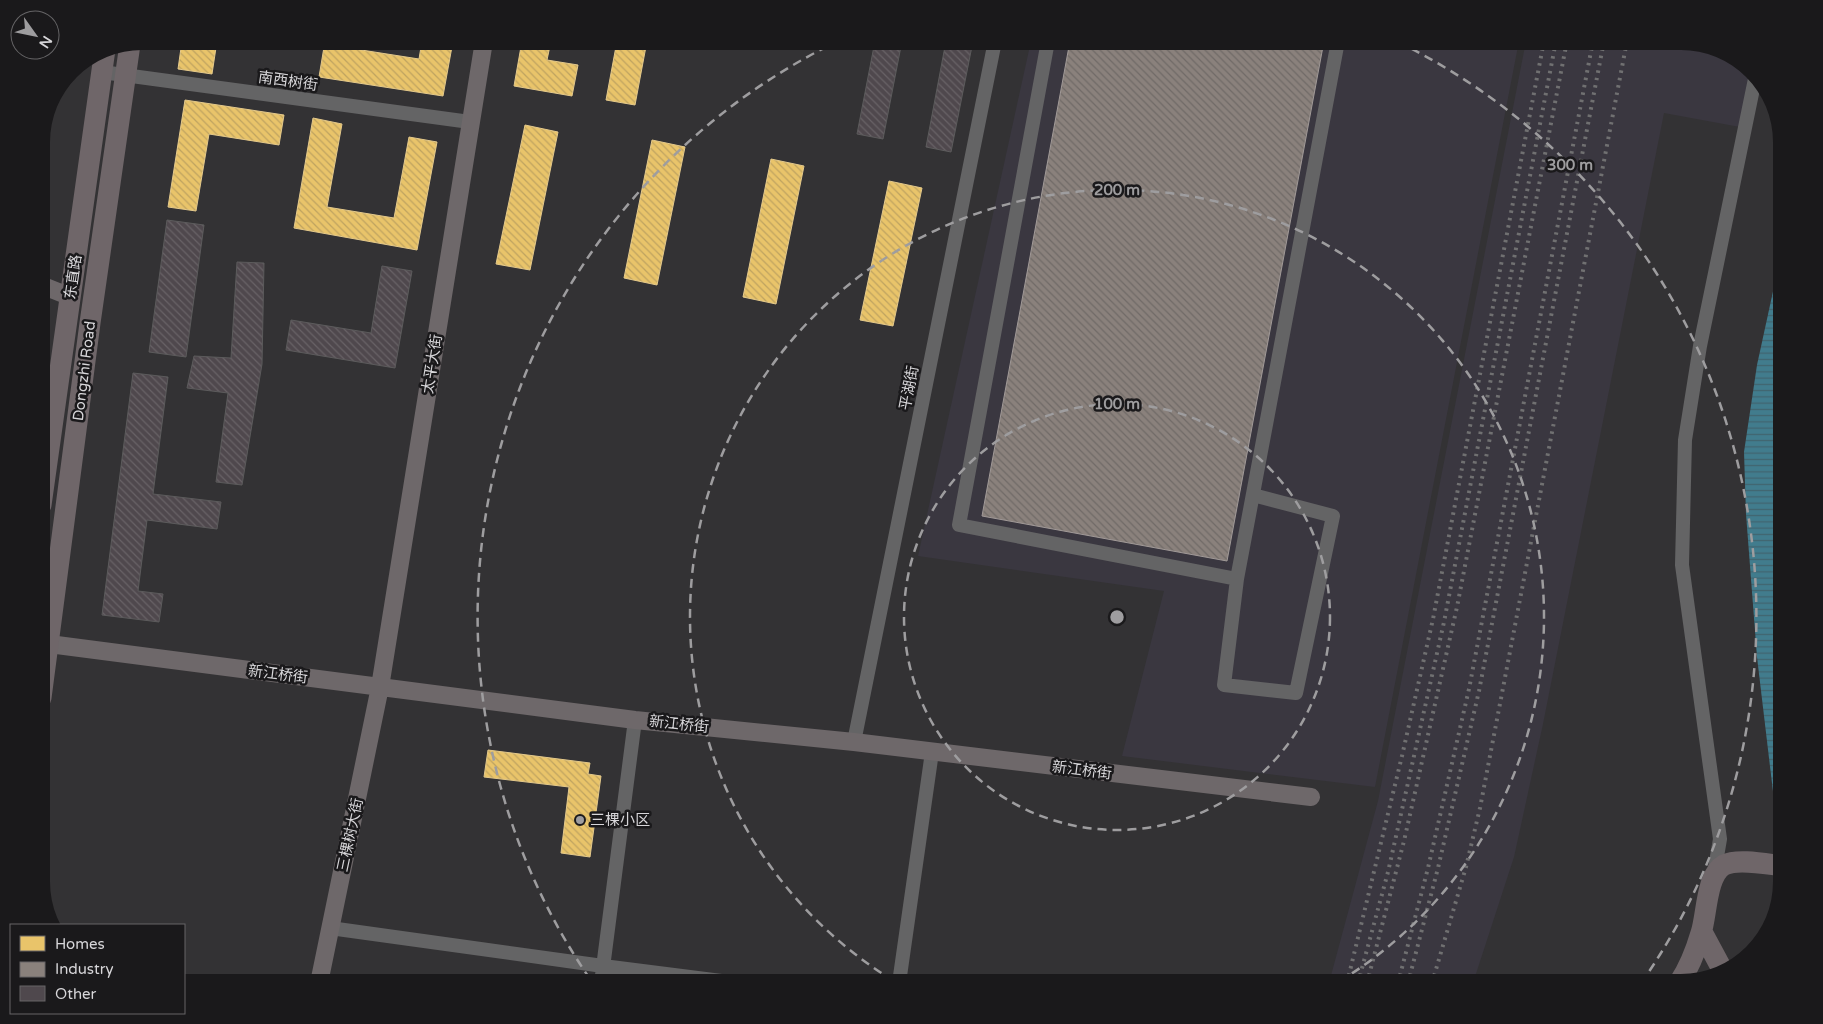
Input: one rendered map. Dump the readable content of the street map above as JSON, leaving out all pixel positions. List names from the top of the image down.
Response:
{
  "streets": {
    "highway": ["东直路", "Dongzhi Road"],
    "main road": ["太平大街", "新江桥街", "三棵树大街"],
    "street": ["南西树街", "平湖街"]
  },
  "crossings": [
    ["南西树街", "东直路"],
    ["南西树街", "太平大街"],
    ["南西树街", "Dongzhi Road"],
    ["太平大街", "新江桥街"],
    ["太平大街", "三棵树大街"],
    ["平湖街", "新江桥街"],
    ["新江桥街", "三棵树大街"]
  ],
  "places": ["三棵小区"],
  "legend": ["Homes", "Industry", "Other"],
  "north": "bottom right",
  "rings": ["300 m", "200 m", "100 m"]
}
